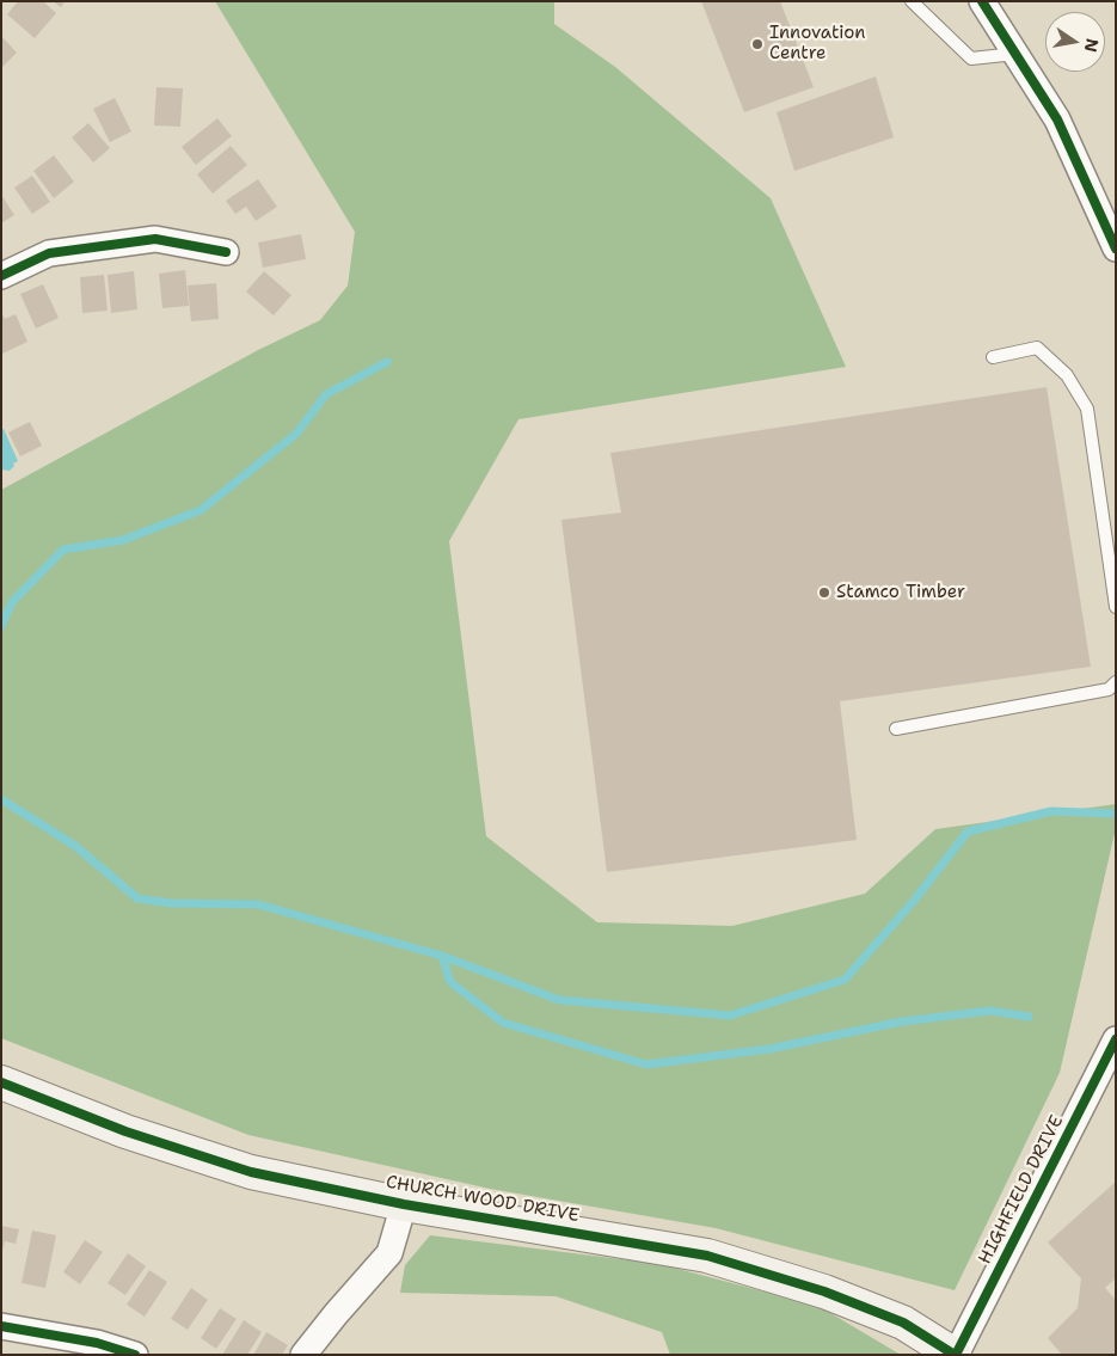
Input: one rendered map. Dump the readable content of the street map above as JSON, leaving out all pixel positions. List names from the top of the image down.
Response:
{
  "streets": {
    "street": ["HIGHFIELD DRIVE", "CHURCH WOOD DRIVE"]
  },
  "crossings": [
    ["HIGHFIELD DRIVE", "CHURCH WOOD DRIVE"]
  ],
  "places": ["Innovation Centre", "Stamco Timber"],
  "north": "right"
}
